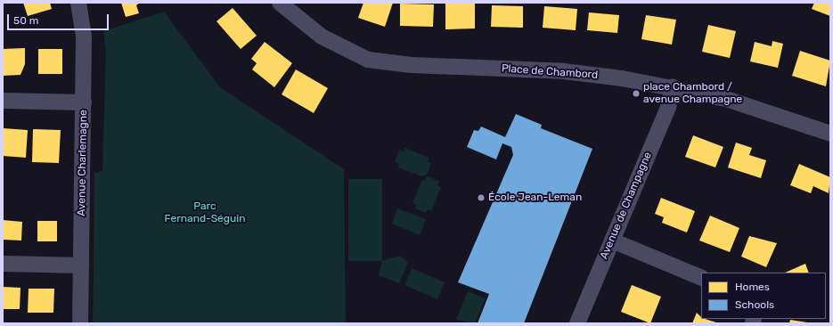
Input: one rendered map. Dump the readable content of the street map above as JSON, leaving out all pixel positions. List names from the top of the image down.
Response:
{
  "streets": {
    "street": ["Place de Chambord", "Avenue Charlemagne", "Avenue de Champagne"]
  },
  "crossings": [
    ["Place de Chambord", "Avenue de Champagne"]
  ],
  "parks": ["Parc Fernand-Séguin"],
  "places": ["place Chambord / avenue Champagne", "École Jean-Leman"],
  "legend": ["Homes", "Schools"],
  "scale_bar": "50 m"
}
